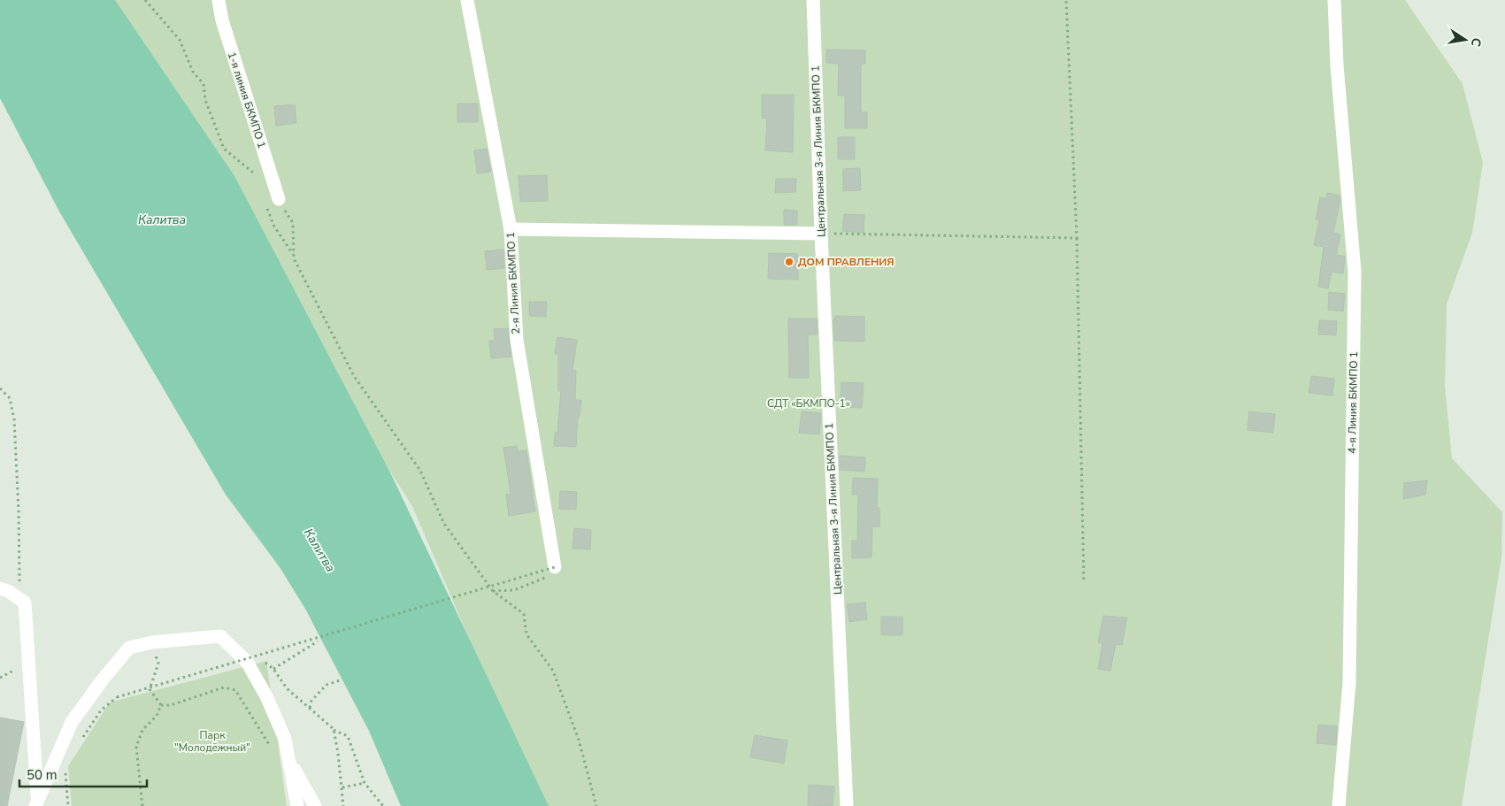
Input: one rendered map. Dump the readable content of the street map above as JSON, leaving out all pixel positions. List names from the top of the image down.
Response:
{
  "streets": {
    "street": [
      "1-я линия БКМПО 1",
      "Центральная 3-я Линия БКМПО 1",
      "2-я Линия БКМПО 1",
      "4-я Линия БКМПО 1"
    ]
  },
  "water": ["Калитва"],
  "parks": ["СДТ «БКМПО-1»", "Парк \"Молодёжный\""],
  "places": ["ДОМ ПРАВЛЕНИЯ"],
  "scale_bar": "50 m",
  "north": "right"
}
